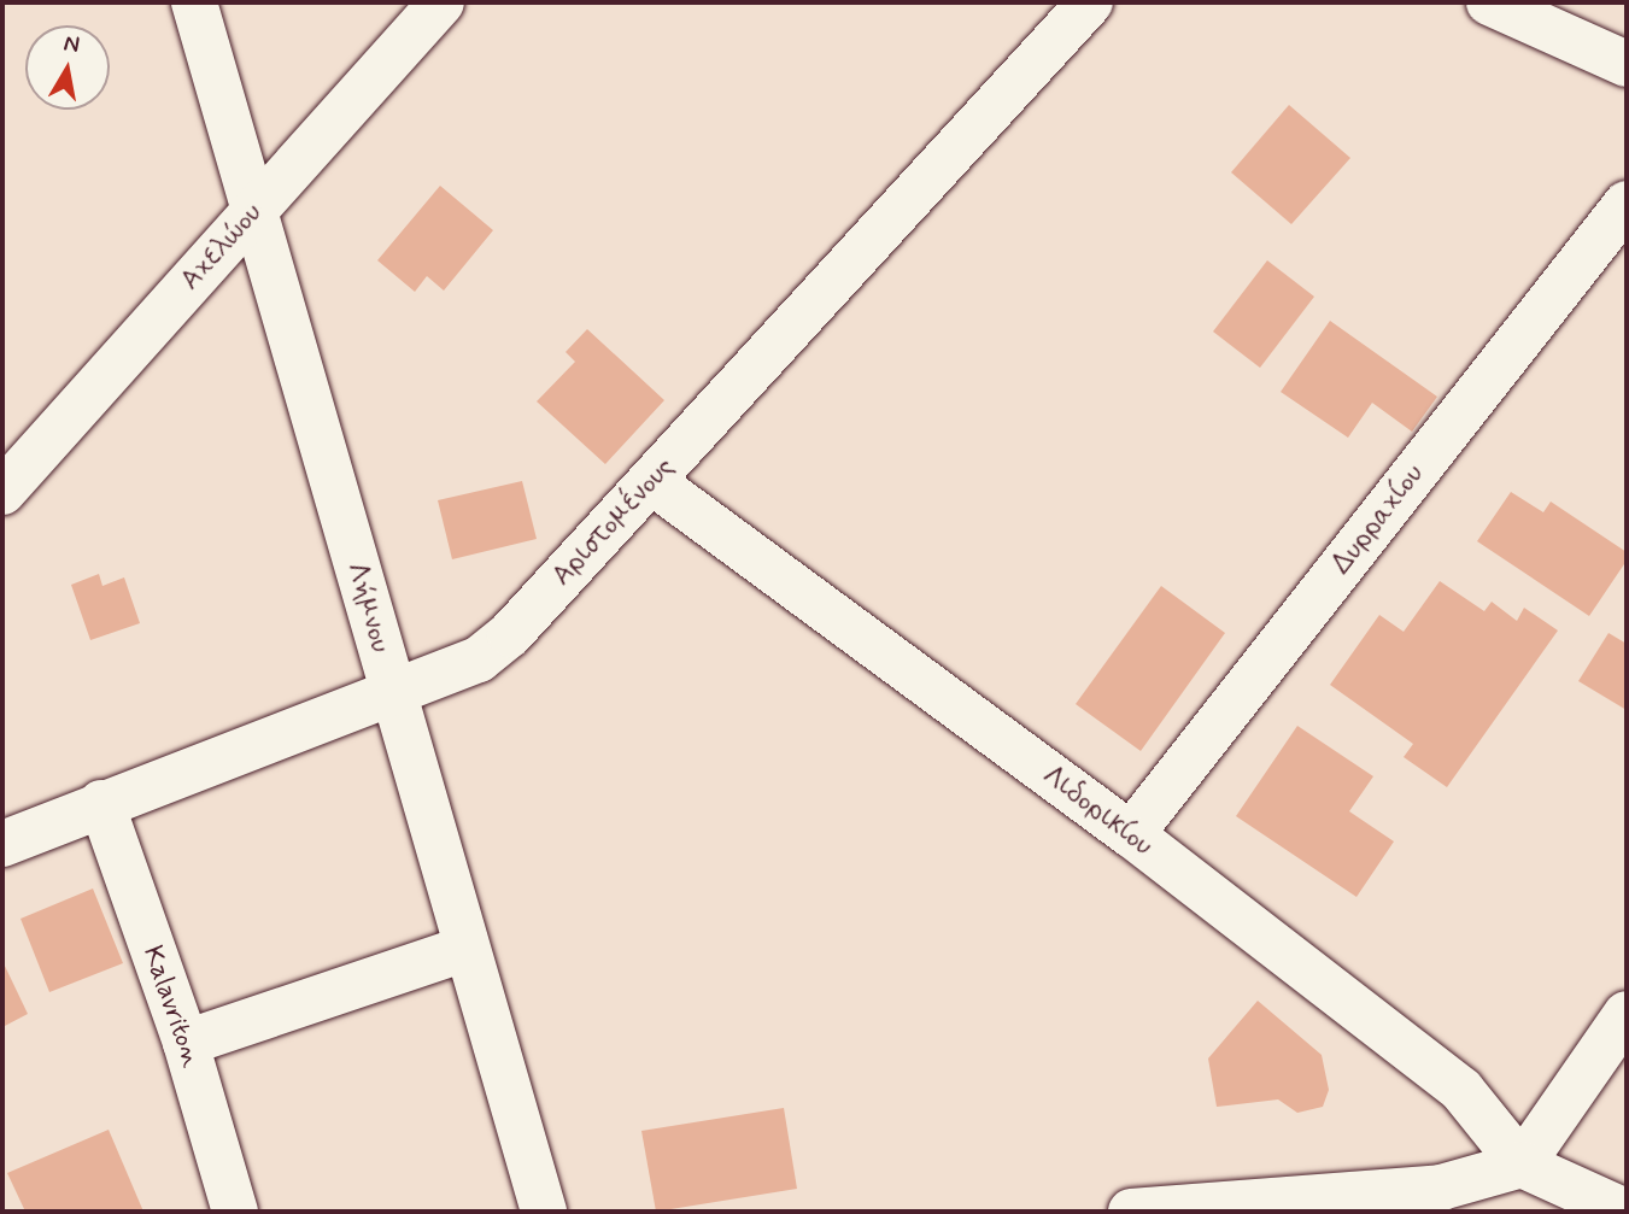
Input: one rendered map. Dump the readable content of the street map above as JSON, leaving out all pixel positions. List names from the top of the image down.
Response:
{
  "streets": {
    "street": [
      "Αχελώου",
      "Δυρραχίου",
      "Αριστομένους",
      "Λήμνου",
      "Λιδορικίου",
      "Kalavriton"
    ]
  },
  "crossings": [
    ["Αχελώου", "Λήμνου"],
    ["Δυρραχίου", "Λιδορικίου"],
    ["Αριστομένους", "Λήμνου"],
    ["Αριστομένους", "Λιδορικίου"],
    ["Αριστομένους", "Kalavriton"]
  ],
  "north": "top"
}
